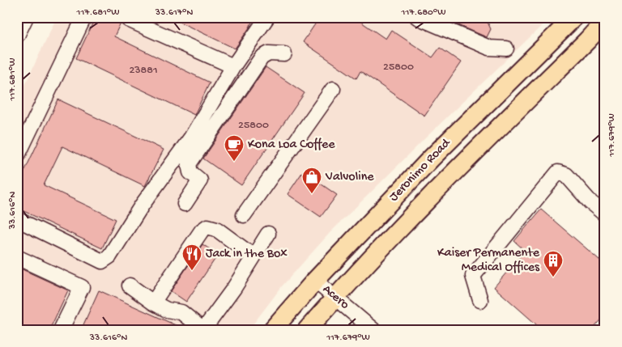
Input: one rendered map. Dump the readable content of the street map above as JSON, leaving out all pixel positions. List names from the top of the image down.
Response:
{
  "streets": {
    "main road": ["Jeronimo Road"],
    "street": ["Acero"]
  },
  "crossings": [
    ["Jeronimo Road", "Acero"]
  ],
  "places": {
    "cafe": ["Kona Loa Coffee"],
    "shop": ["Valvoline"],
    "restaurant": ["Jack in the Box"],
    "building": ["Kaiser Permanente Medical Offices"]
  },
  "house_numbers": ["25800", "23881", "25800"],
  "coordinates": [
    "117.681°W",
    "33.617°N",
    "117.680°W",
    "117.679°W",
    "33.616°N"
  ]
}
